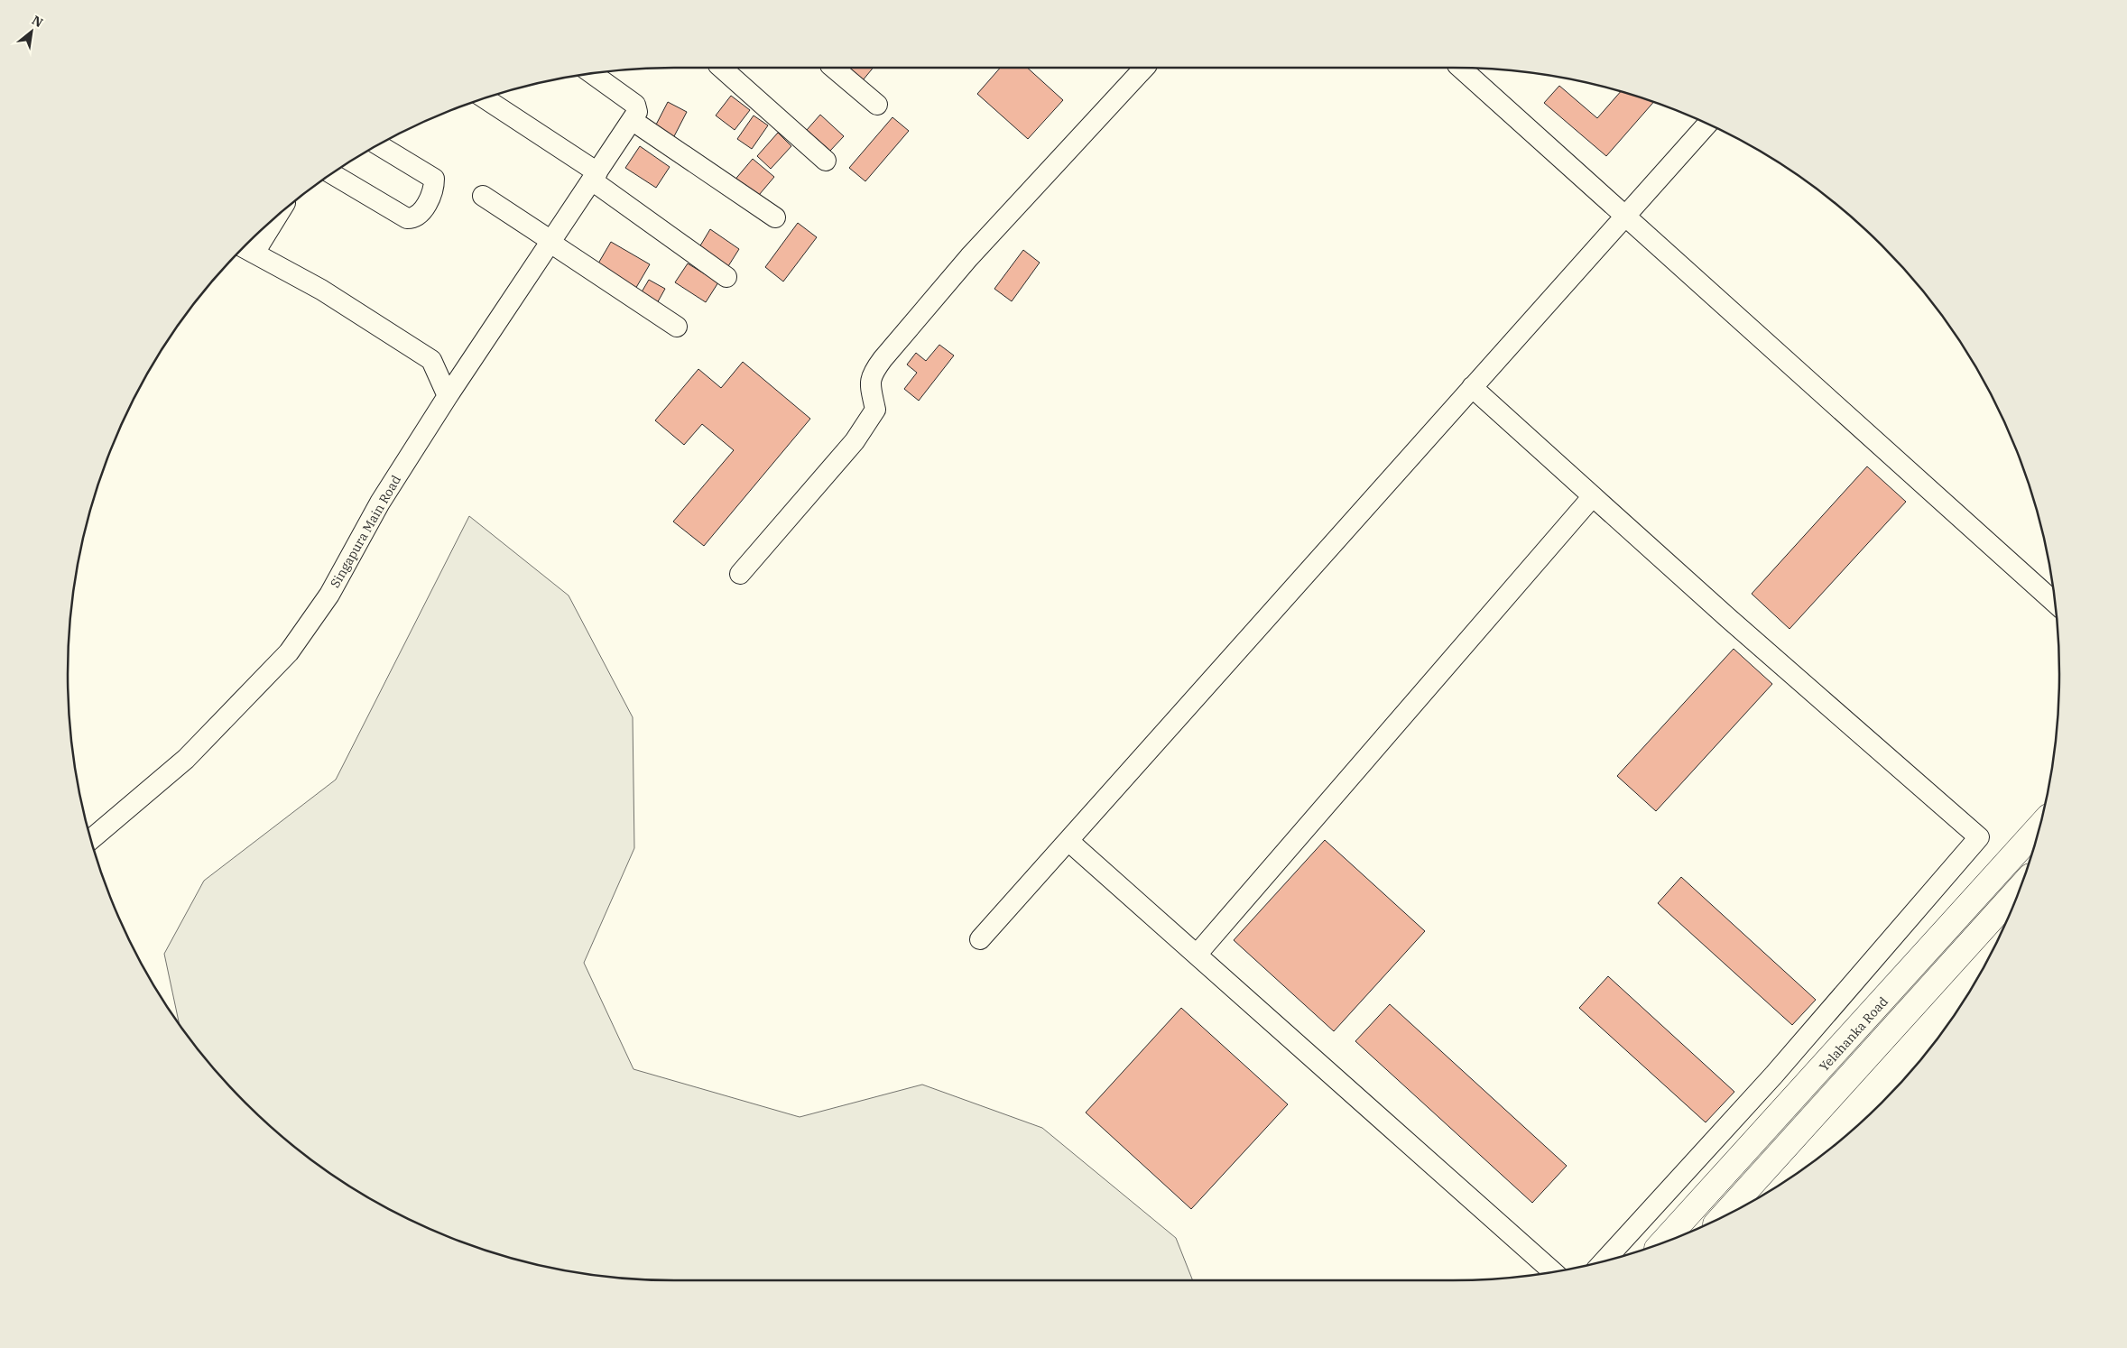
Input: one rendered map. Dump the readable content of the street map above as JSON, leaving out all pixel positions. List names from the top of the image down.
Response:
{
  "streets": {
    "main road": ["Yelahanka Road"],
    "street": ["Singapura Main Road"]
  },
  "north": "top right"
}
